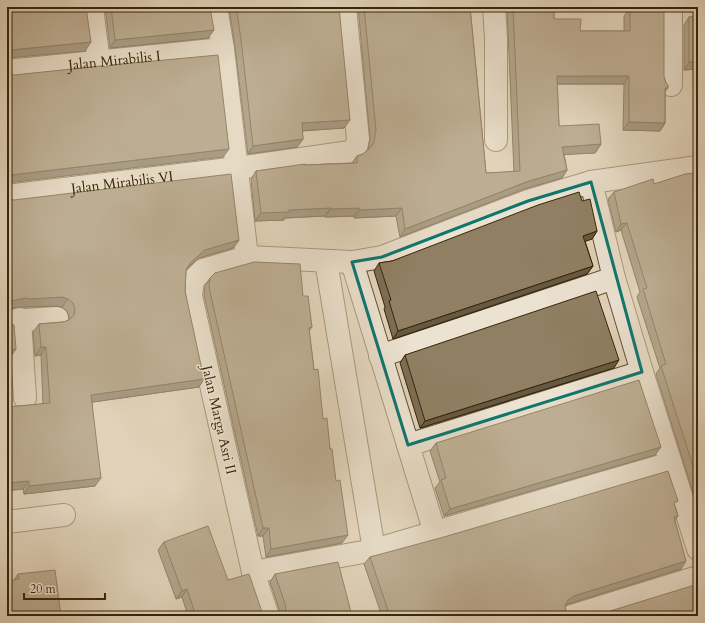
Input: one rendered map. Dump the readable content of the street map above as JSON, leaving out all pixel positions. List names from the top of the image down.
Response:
{
  "streets": {
    "street": ["Jalan Mirabilis I", "Jalan Mirabilis VI", "Jalan Marga Asri II"]
  },
  "scale_bar": "20 m"
}
